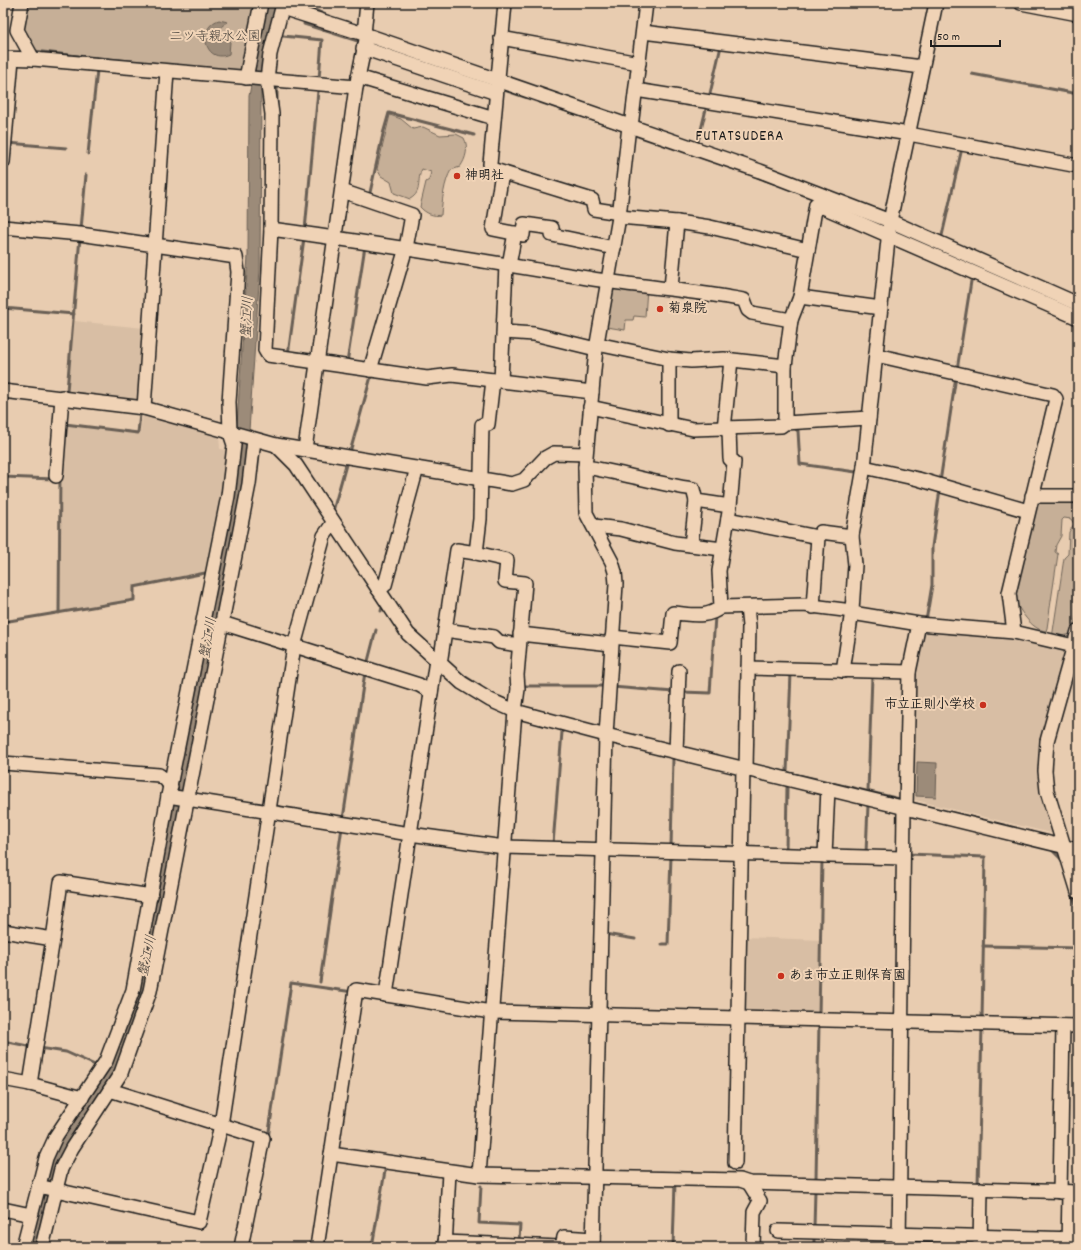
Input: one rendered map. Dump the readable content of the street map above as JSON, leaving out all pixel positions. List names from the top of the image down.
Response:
{
  "districts": ["FUTATSUDERA"],
  "water": ["蟹江川"],
  "parks": ["二ツ寺親水公園"],
  "places": [
    "神明社",
    "菊泉院",
    "市立正則小学校",
    "あま市立正則保育園"
  ],
  "scale_bar": "50 m"
}
